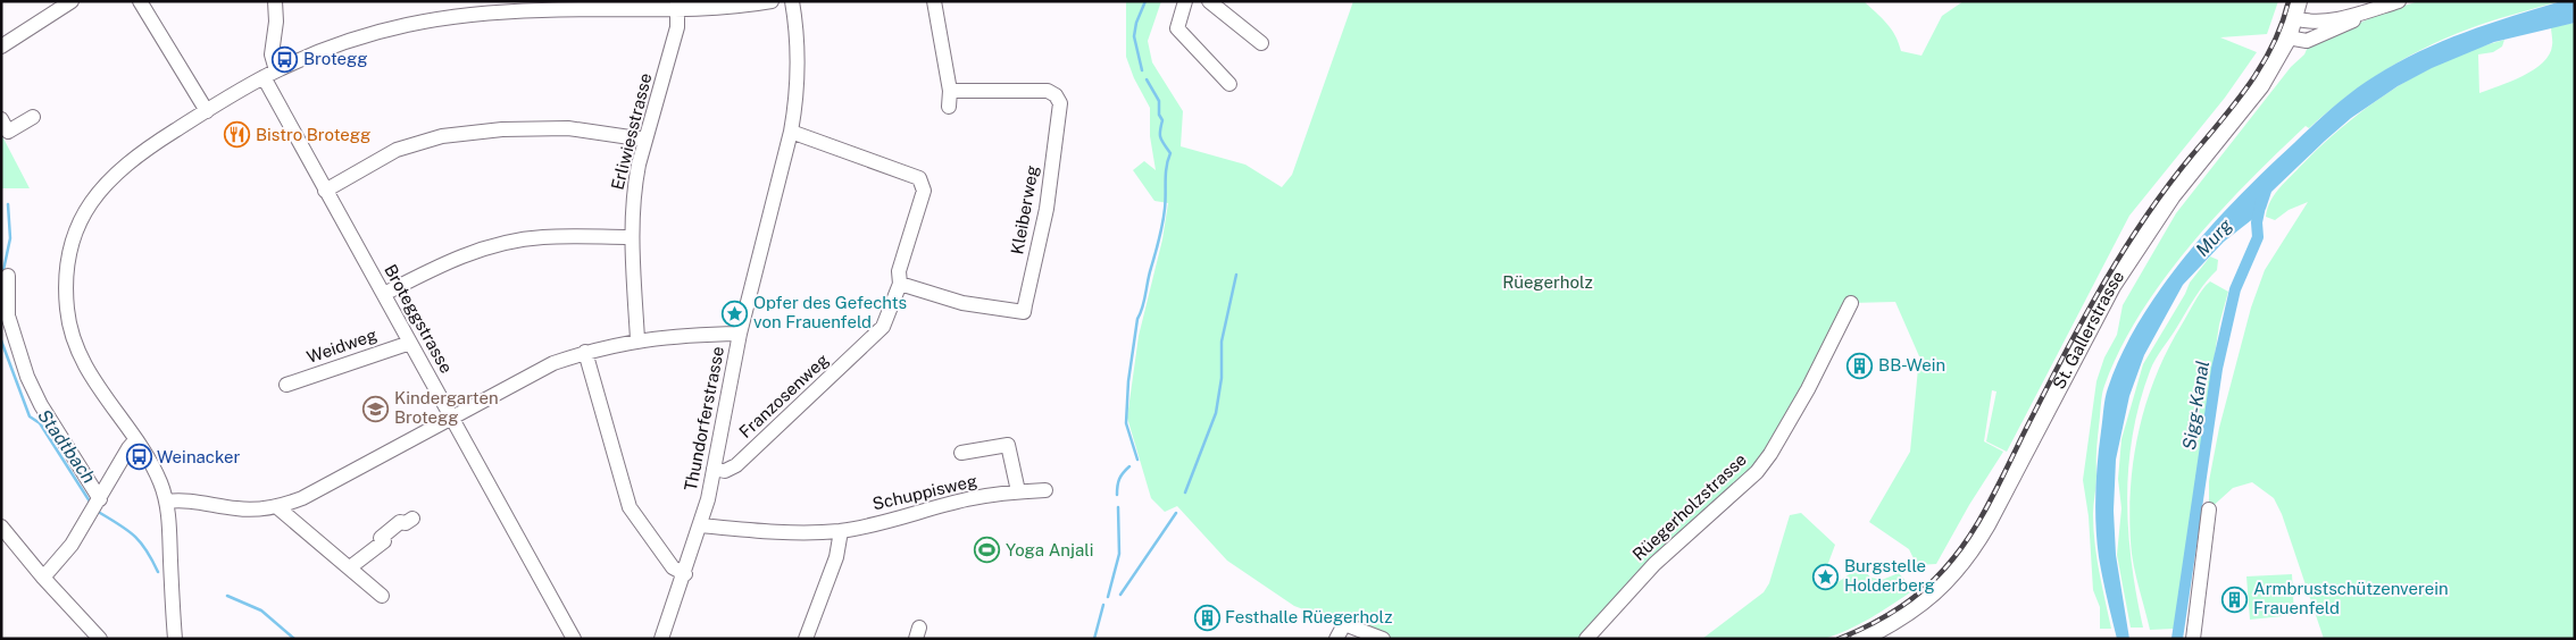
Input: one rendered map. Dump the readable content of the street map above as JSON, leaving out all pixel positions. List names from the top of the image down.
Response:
{
  "streets": {
    "main road": ["St. Gallerstrasse"],
    "street": [
      "Erliwiesstrasse",
      "Kleiberweg",
      "Broteggstrasse",
      "Weidweg",
      "Franzosenweg",
      "Thundorferstrasse",
      "Schuppisweg",
      "Rüegerholzstrasse"
    ]
  },
  "crossings": [
    ["Kleiberweg", "Franzosenweg"],
    ["Broteggstrasse", "Weidweg"],
    ["Franzosenweg", "Thundorferstrasse"],
    ["Thundorferstrasse", "Schuppisweg"]
  ],
  "water": ["Murg", "Sigg-Kanal", "Stadtbach"],
  "parks": ["Rüegerholz"],
  "places": {
    "bus stop": ["Brotegg", "Weinacker"],
    "restaurant": ["Bistro Brotegg"],
    "place": ["Opfer des Gefechts von Frauenfeld", "Burgstelle Holderberg"],
    "building": ["BB-Wein", "Armbrustschützenverein Frauenfeld", "Festhalle Rüegerholz"],
    "school or university": ["Kindergarten Brotegg"],
    "sports": ["Yoga Anjali"]
  }
}
